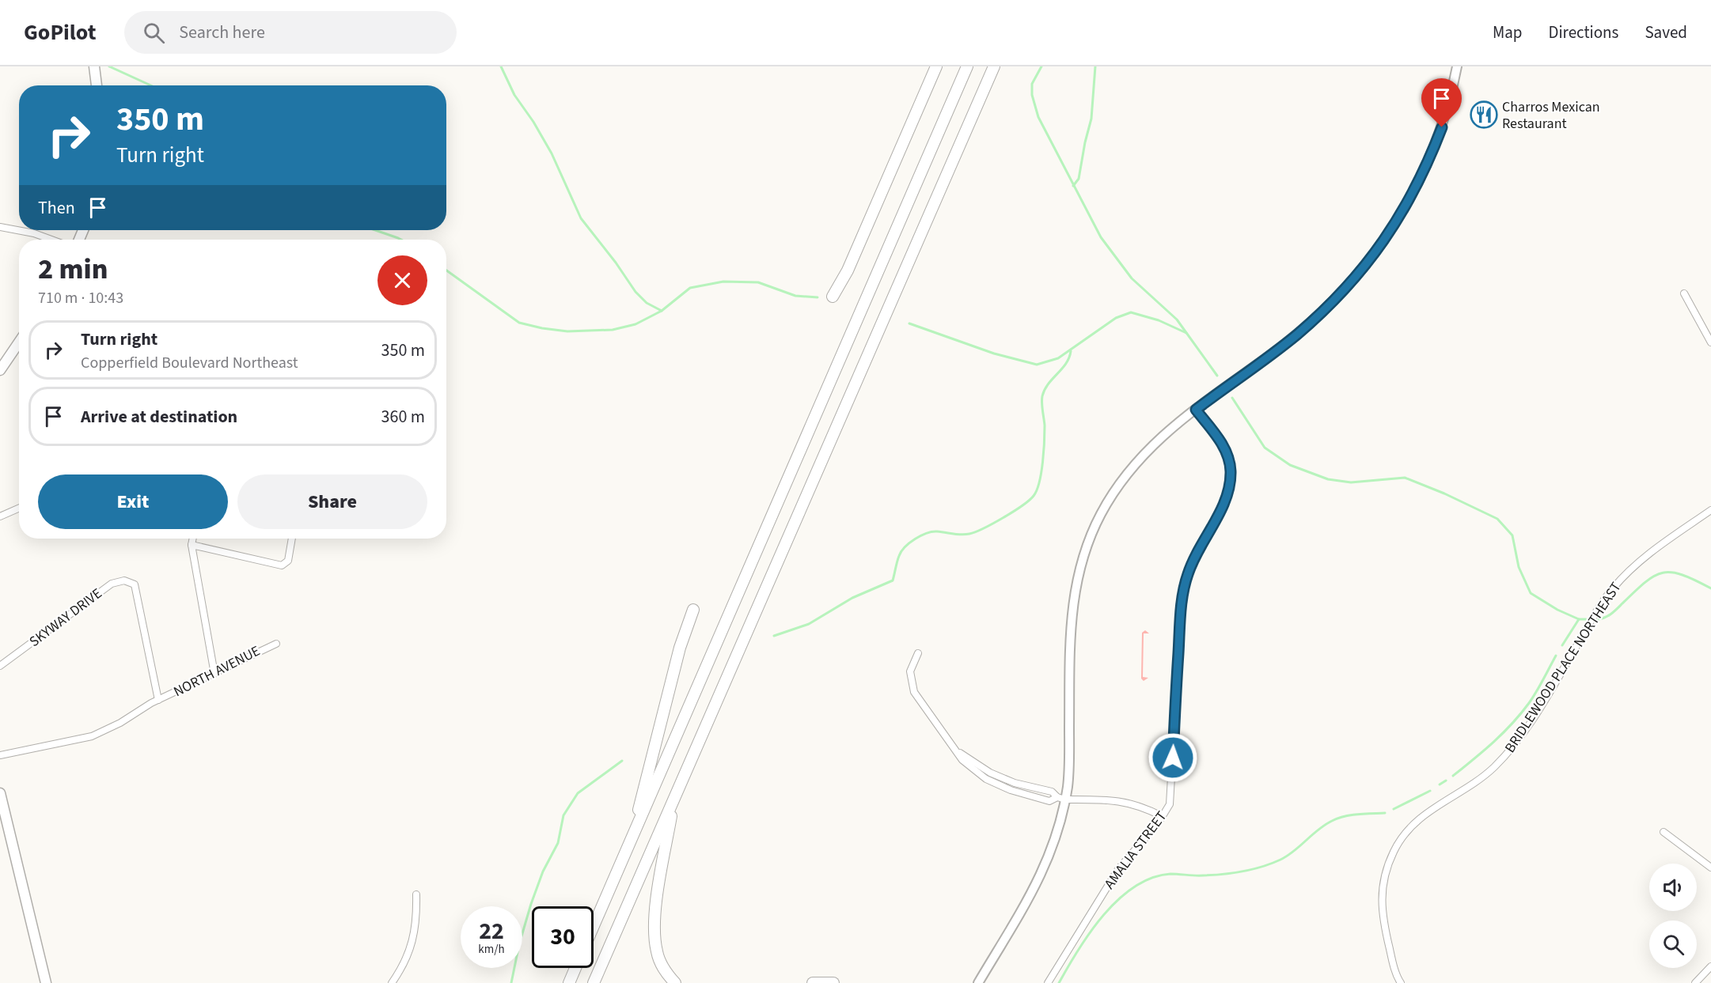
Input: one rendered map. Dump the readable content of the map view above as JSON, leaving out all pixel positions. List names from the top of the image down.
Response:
{
  "streets": {
    "street": [
      "SKYWAY DRIVE",
      "BRIDLEWOOD PLACE NORTHEAST",
      "NORTH AVENUE",
      "AMALIA STREET"
    ]
  },
  "crossings": [
    ["SKYWAY DRIVE", "NORTH AVENUE"]
  ],
  "places": {
    "restaurant": ["Charros Mexican Restaurant"]
  },
  "page": {
    "header": "GoPilot",
    "search": "Search here",
    "nav": ["Map", "Directions", "Saved"],
    "turn": ["350 m", "Turn right"],
    "then": "Then",
    "heading": ["2 min", "710 m · 10:43"],
    "list": [
      {
        "name": "Turn right",
        "note": "Copperfield Boulevard Northeast",
        "value": "350 m"
      },
      {
        "name": "Arrive at destination",
        "value": "360 m"
      }
    ],
    "buttons": ["Exit", "Share"],
    "speed": "22 km/h",
    "limit": "30"
  }
}
